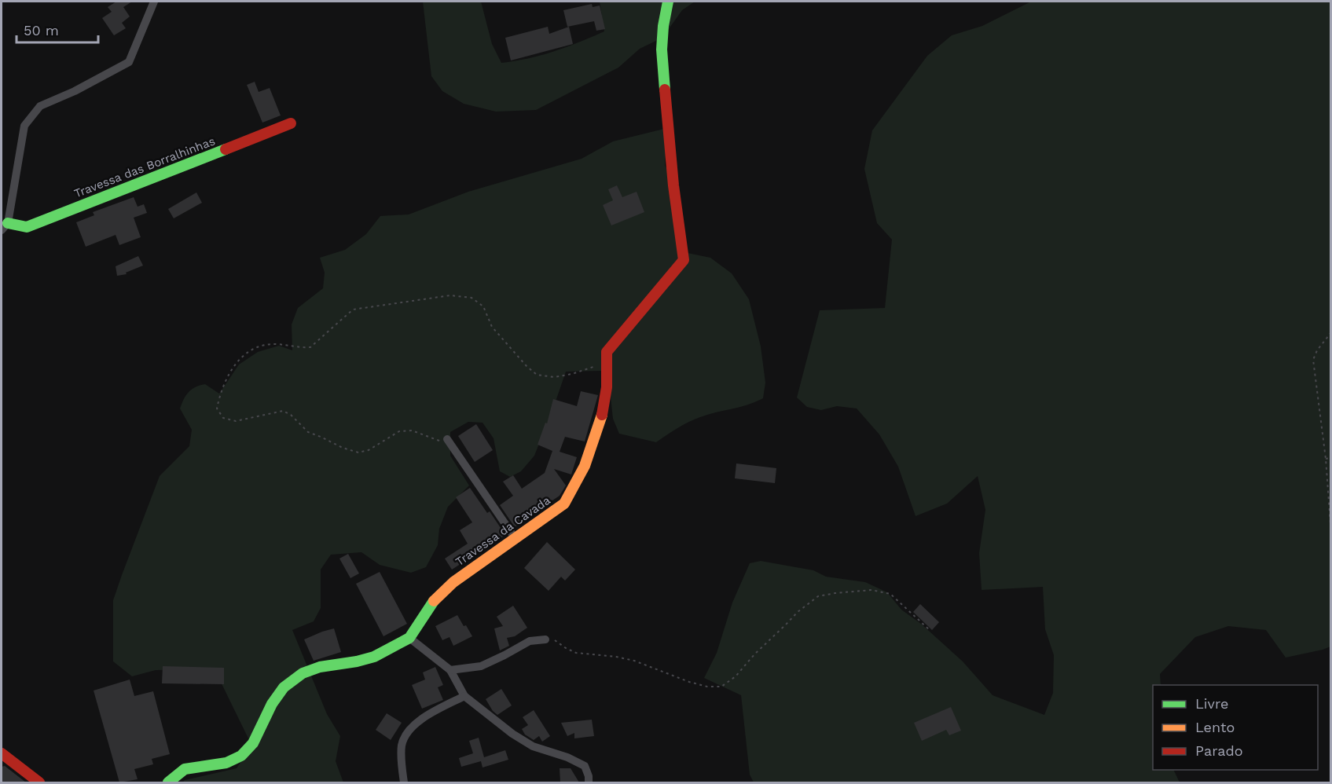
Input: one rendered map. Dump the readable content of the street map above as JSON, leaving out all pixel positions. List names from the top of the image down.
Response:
{
  "streets": {
    "street": ["Travessa das Borralhinhas", "Travessa da Cavada"]
  },
  "legend": ["Livre", "Lento", "Parado"],
  "scale_bar": "50 m"
}
